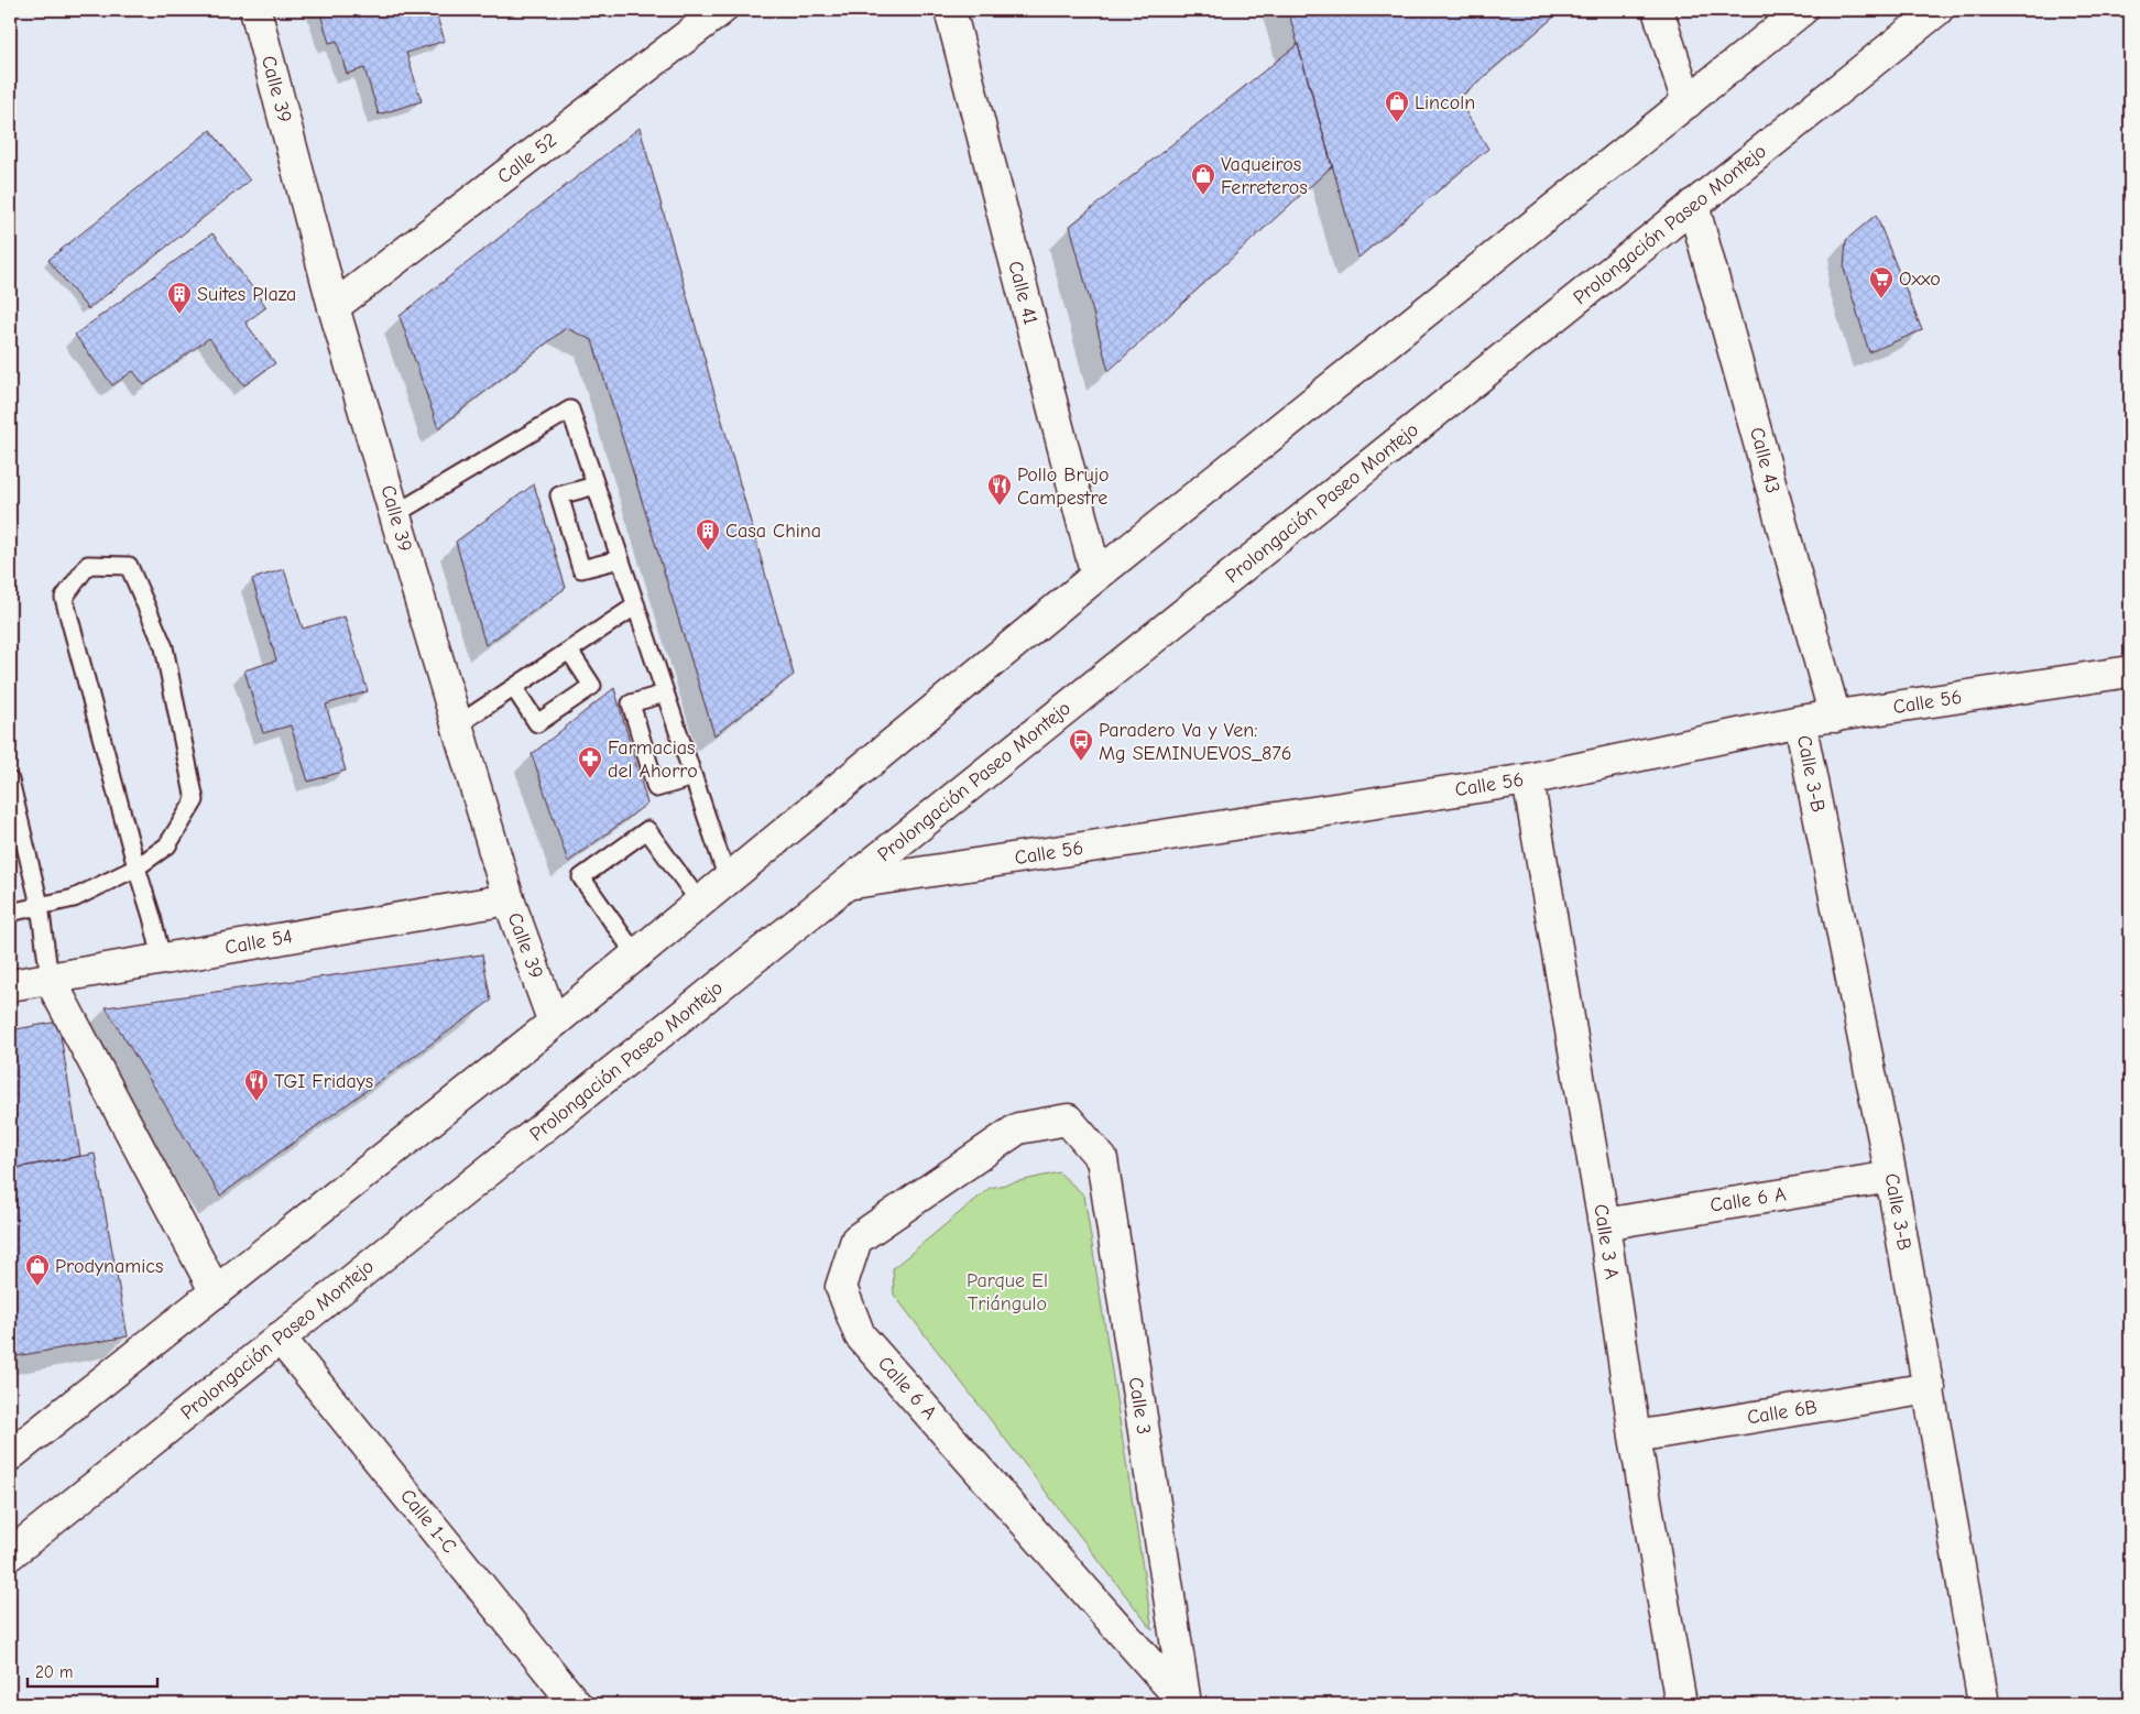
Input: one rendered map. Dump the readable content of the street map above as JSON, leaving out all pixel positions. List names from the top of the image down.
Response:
{
  "streets": {
    "street": [
      "Calle 39",
      "Calle 52",
      "Prolongación Paseo Montejo",
      "Calle 41",
      "Calle 43",
      "Calle 56",
      "Calle 3-B",
      "Calle 54",
      "Calle 6 A",
      "Calle 3 A",
      "Calle 3",
      "Calle 6B",
      "Calle 1-C"
    ]
  },
  "crossings": [
    ["Calle 39", "Calle 52"],
    ["Calle 39", "Calle 54"],
    ["Prolongación Paseo Montejo", "Calle 43"],
    ["Prolongación Paseo Montejo", "Calle 56"],
    ["Prolongación Paseo Montejo", "Calle 1-C"],
    ["Calle 43", "Calle 56"],
    ["Calle 56", "Calle 3-B"],
    ["Calle 56", "Calle 3 A"],
    ["Calle 3-B", "Calle 6 A"],
    ["Calle 3-B", "Calle 6B"],
    ["Calle 6 A", "Calle 3 A"],
    ["Calle 6 A", "Calle 3"],
    ["Calle 3 A", "Calle 6B"]
  ],
  "parks": ["Parque El Triángulo"],
  "places": {
    "shop": ["Lincoln", "Vaqueiros Ferreteros", "Prodynamics"],
    "supermarket": ["Oxxo"],
    "building": ["Suites Plaza", "Casa China"],
    "restaurant": ["Pollo Brujo Campestre", "TGI Fridays"],
    "bus stop": ["Paradero Va y Ven: Mg SEMINUEVOS_876"],
    "pharmacy": ["Farmacias del Ahorro"]
  },
  "scale_bar": "20 m"
}
